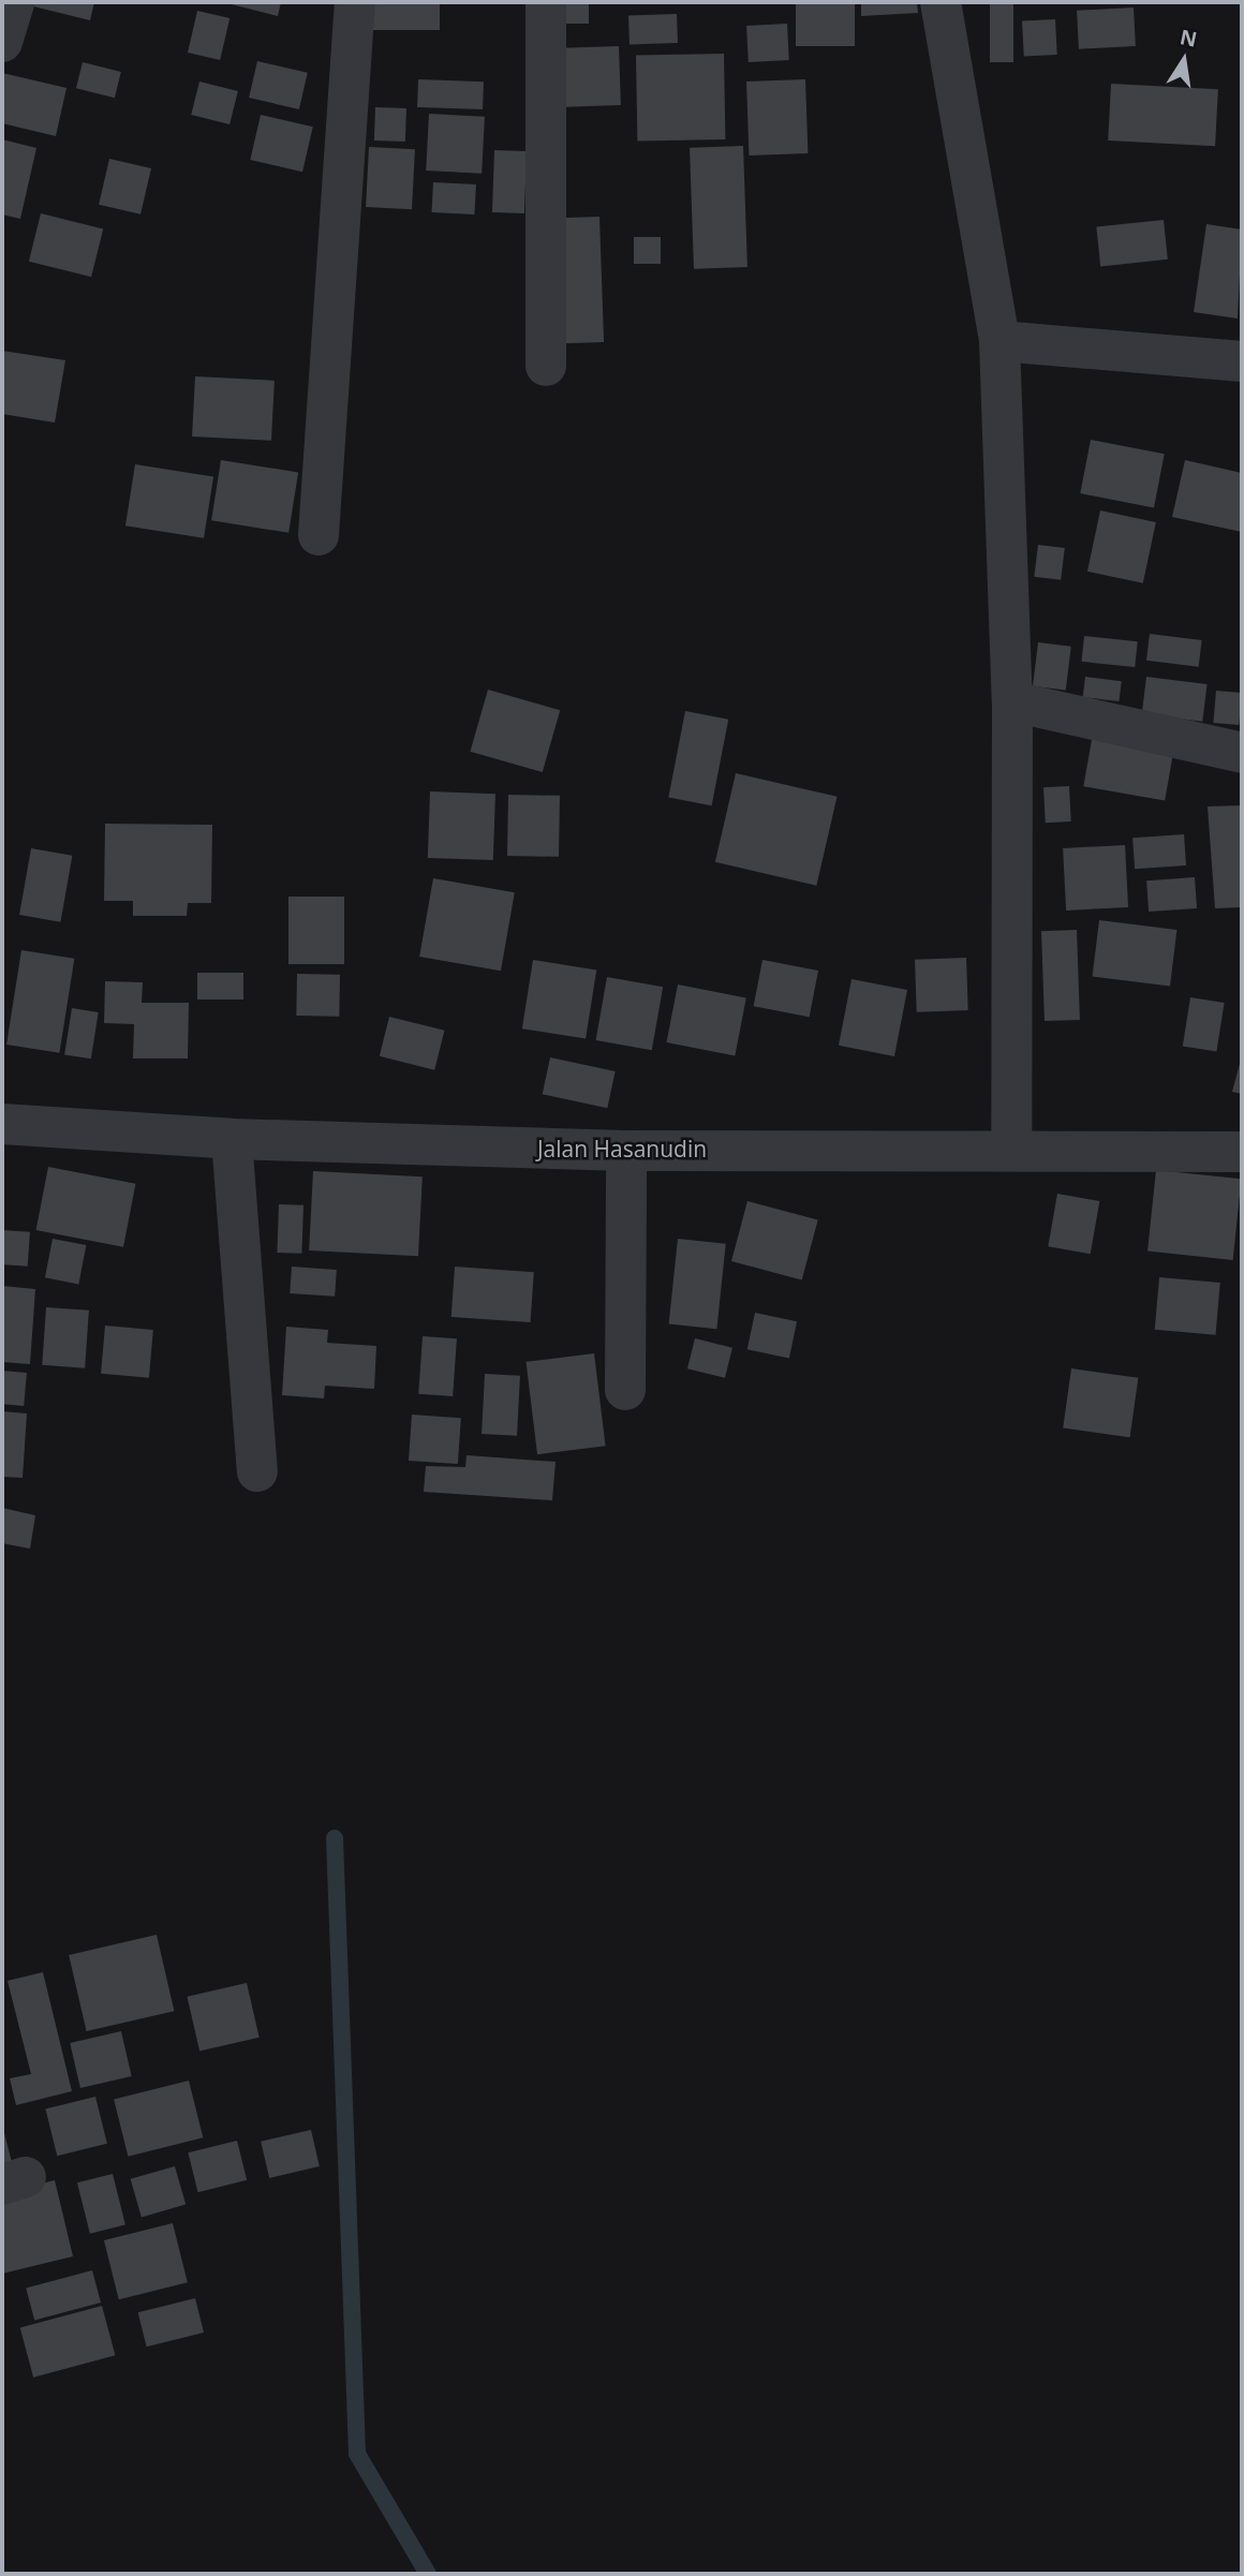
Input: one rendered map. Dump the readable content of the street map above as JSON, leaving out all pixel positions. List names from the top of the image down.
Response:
{
  "streets": {
    "street": ["Jalan Hasanudin"]
  },
  "north": "top"
}
